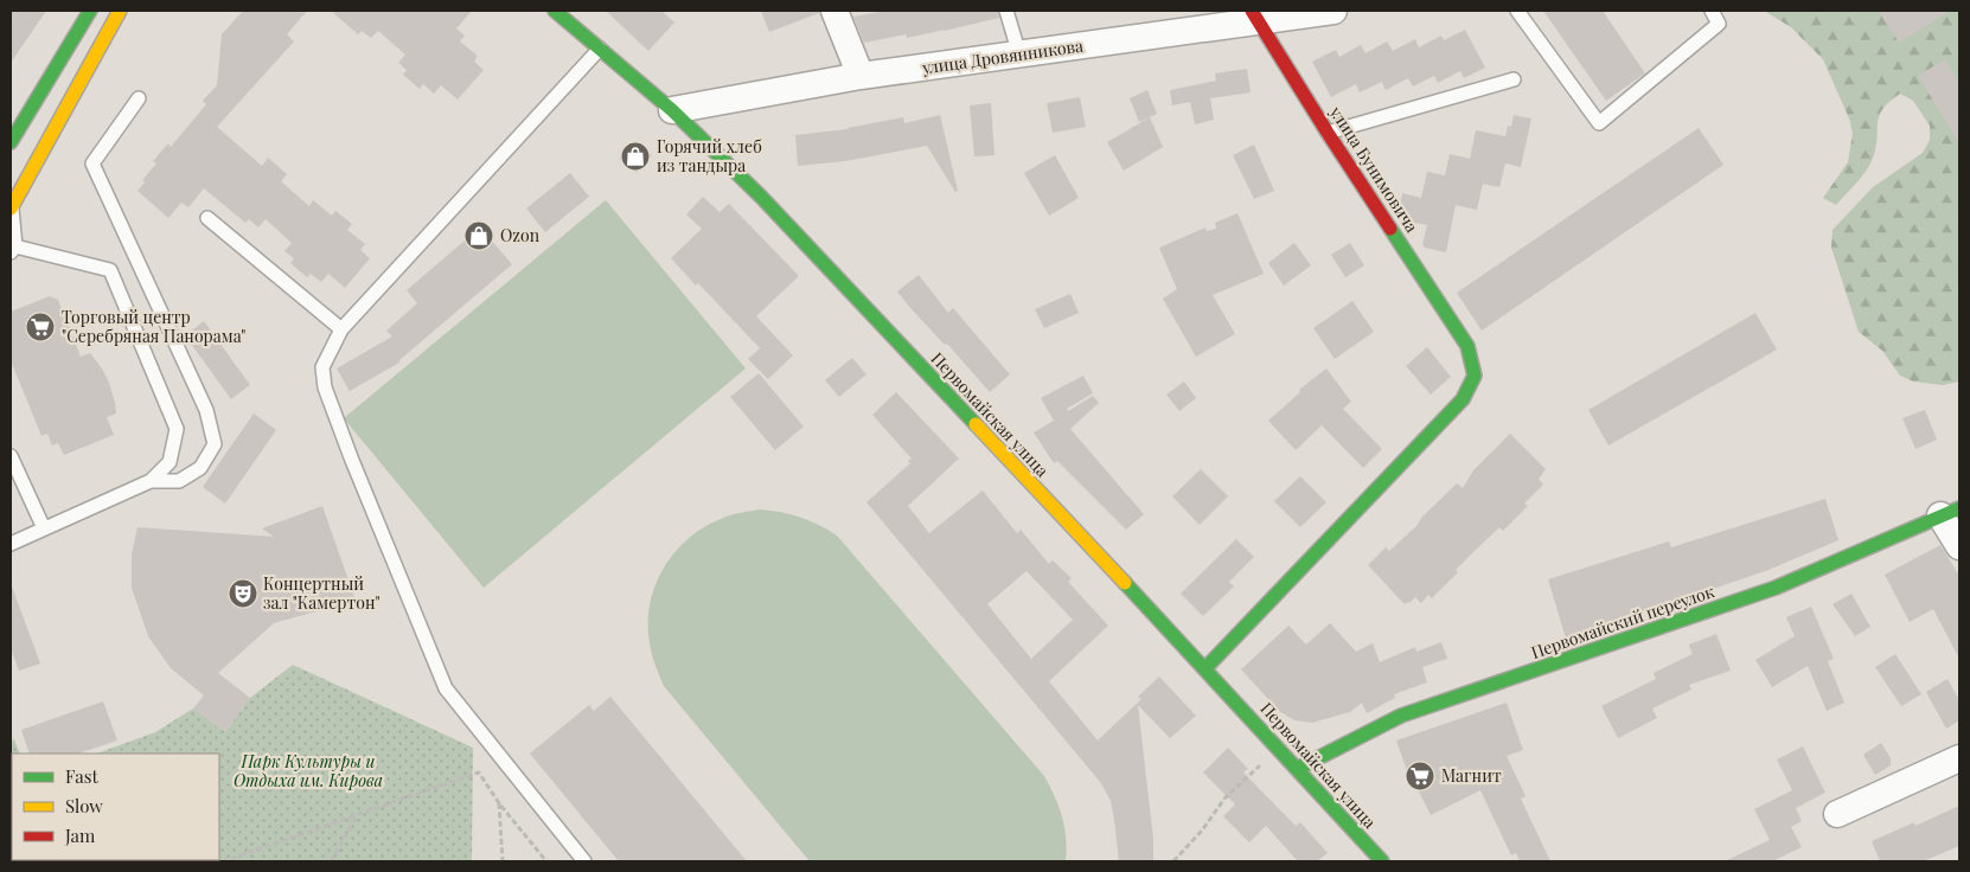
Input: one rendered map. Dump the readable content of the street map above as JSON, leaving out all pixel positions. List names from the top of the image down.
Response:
{
  "streets": {
    "street": [
      "улица Дровянникова",
      "улица Бунимовича",
      "Первомайская улица",
      "Первомайский переулок"
    ]
  },
  "crossings": [
    ["улица Дровянникова", "улица Бунимовича"],
    ["улица Дровянникова", "Первомайская улица"],
    ["улица Бунимовича", "Первомайская улица"],
    ["Первомайская улица", "Первомайский переулок"]
  ],
  "parks": ["Парк Культуры и Отдыха им. Кирова"],
  "places": {
    "shop": ["Горячий хлеб из тандыра", "Ozon"],
    "supermarket": ["Торговый центр \"Серебряная Панорама\"", "Магнит"],
    "theatre": ["Концертный зал \"Камертон\""]
  },
  "legend": ["Fast", "Slow", "Jam"]
}
